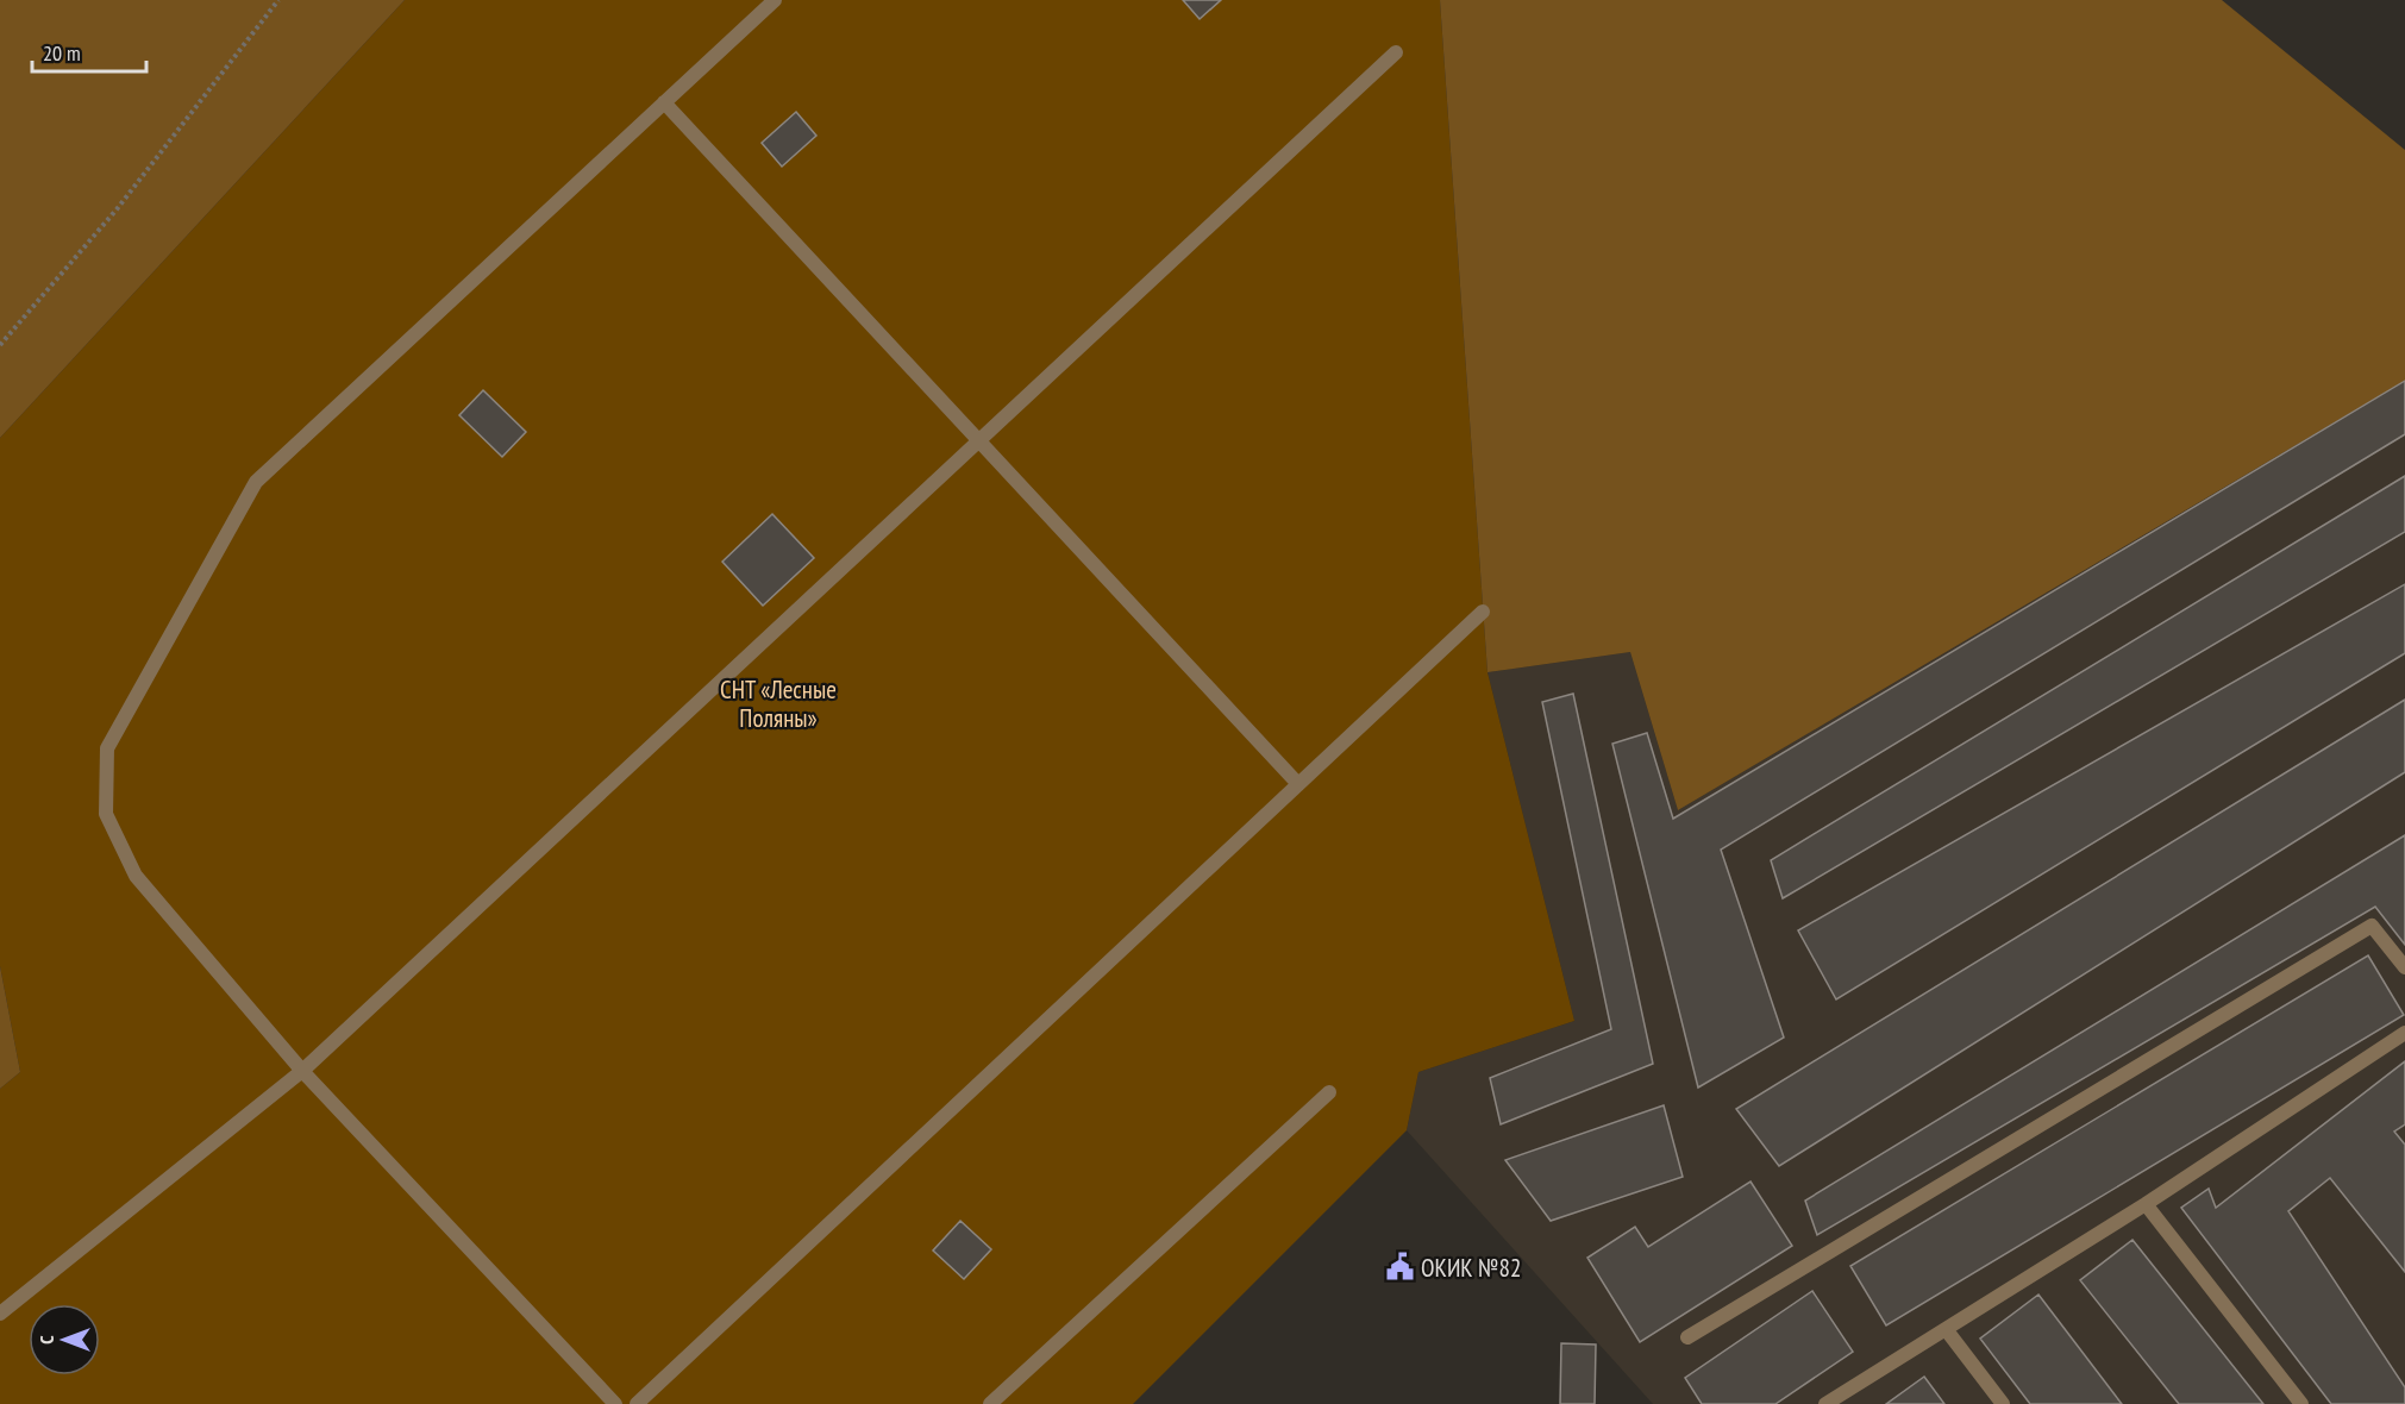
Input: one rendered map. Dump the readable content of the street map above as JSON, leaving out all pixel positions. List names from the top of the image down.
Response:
{
  "parks": ["СНТ «Лесные Поляны»"],
  "places": {
    "public building": ["ОКИК №82"]
  },
  "scale_bar": "20 m",
  "north": "left"
}
